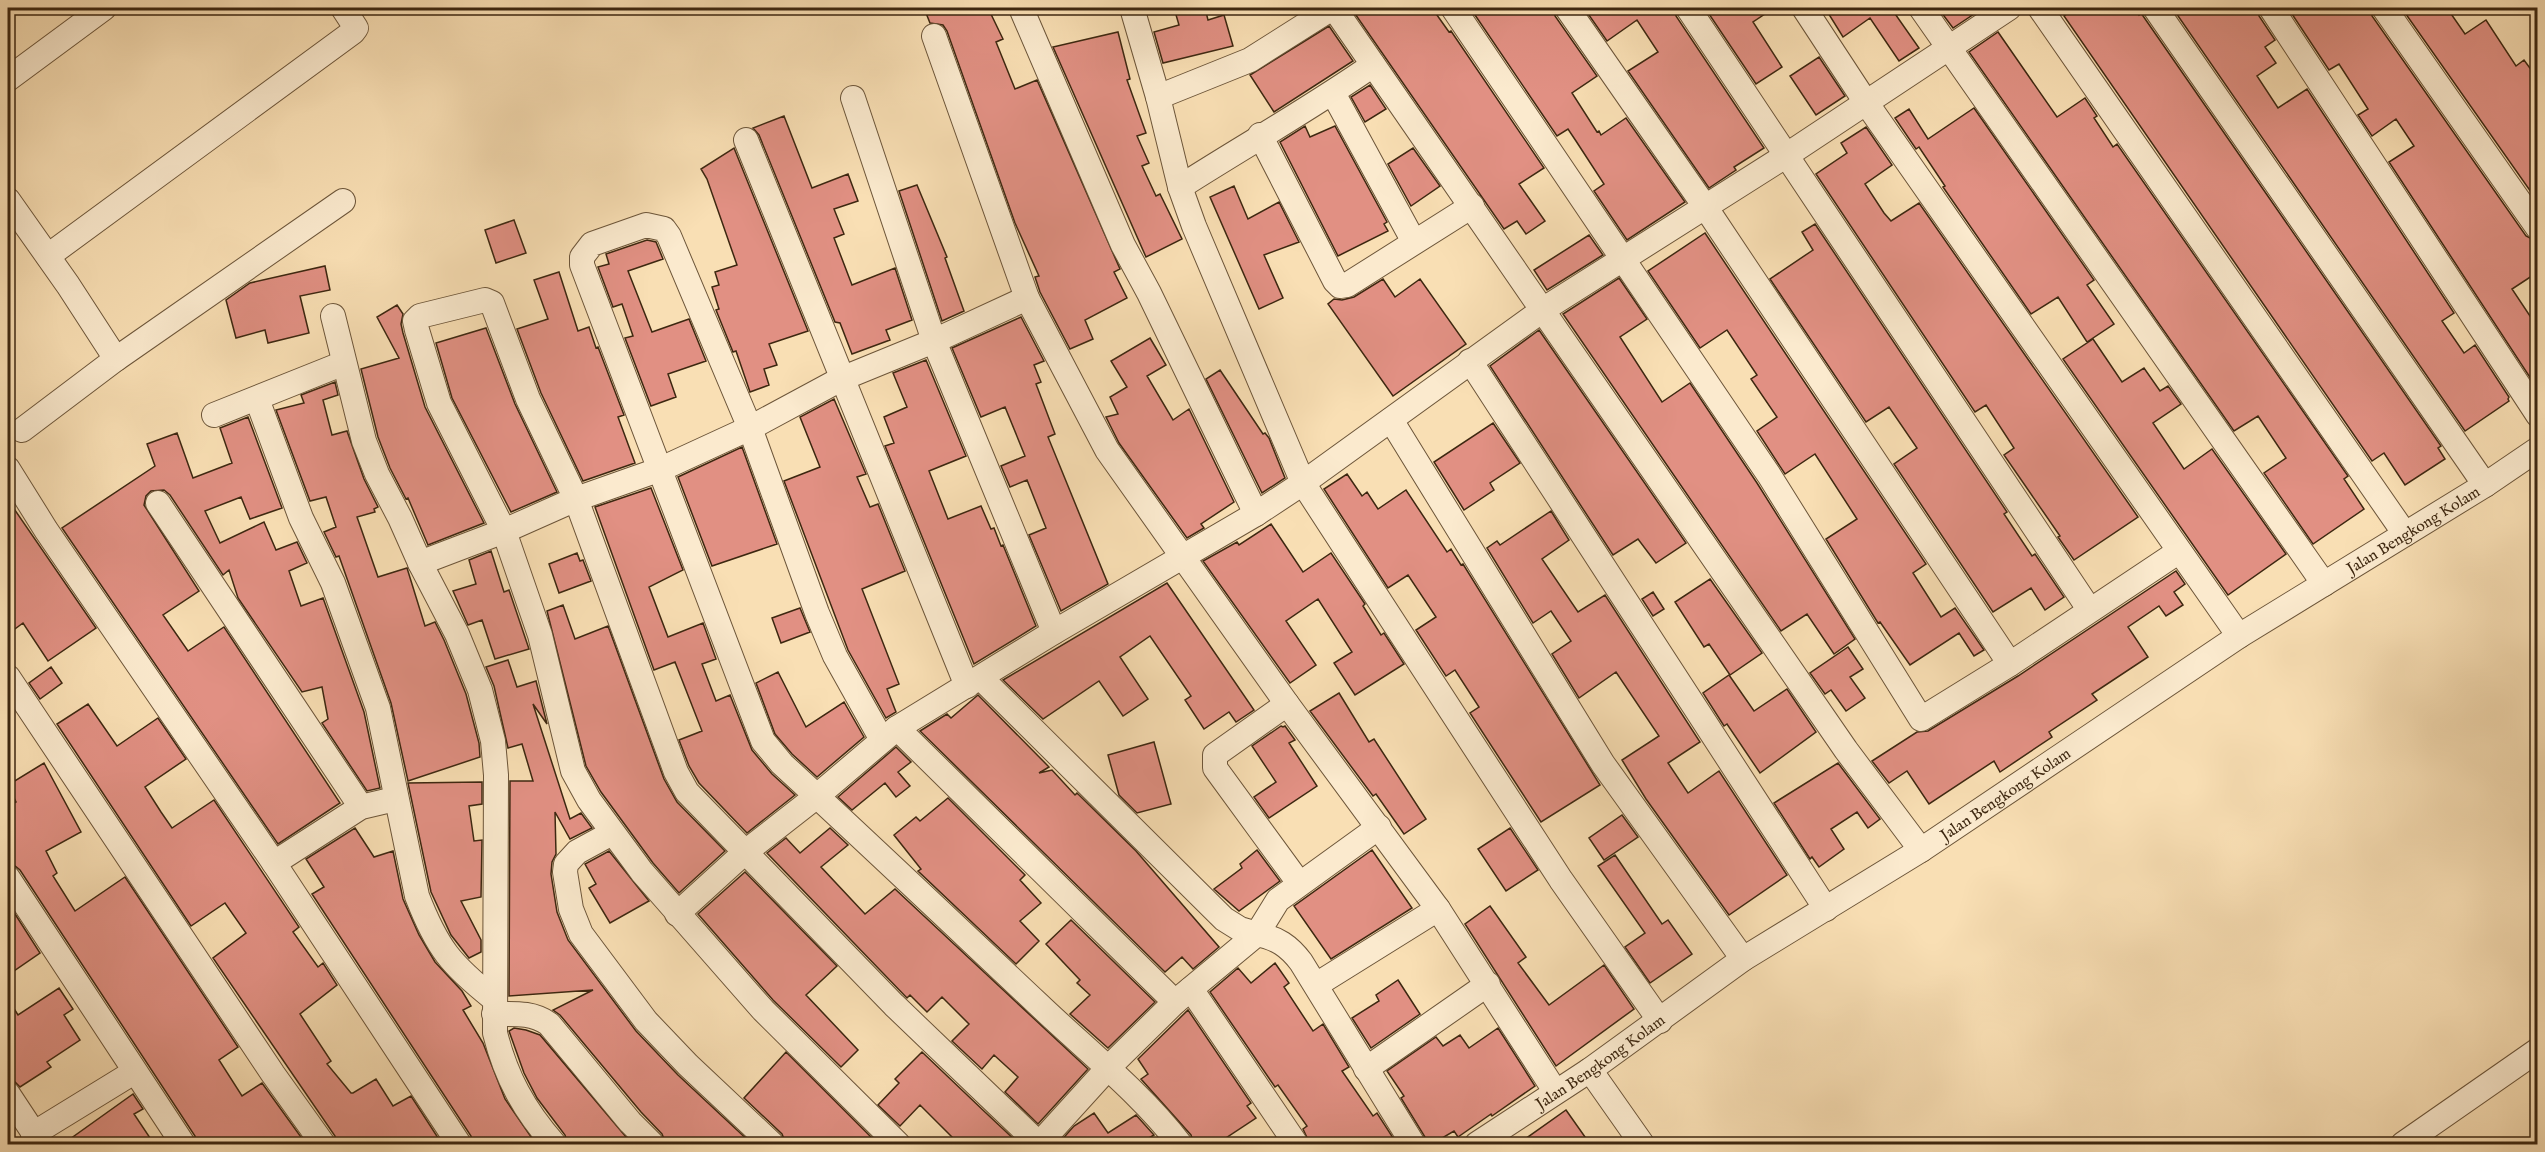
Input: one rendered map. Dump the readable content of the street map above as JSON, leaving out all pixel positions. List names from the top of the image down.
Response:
{
  "streets": {
    "street": ["Jalan Bengkong Kolam"]
  }
}
